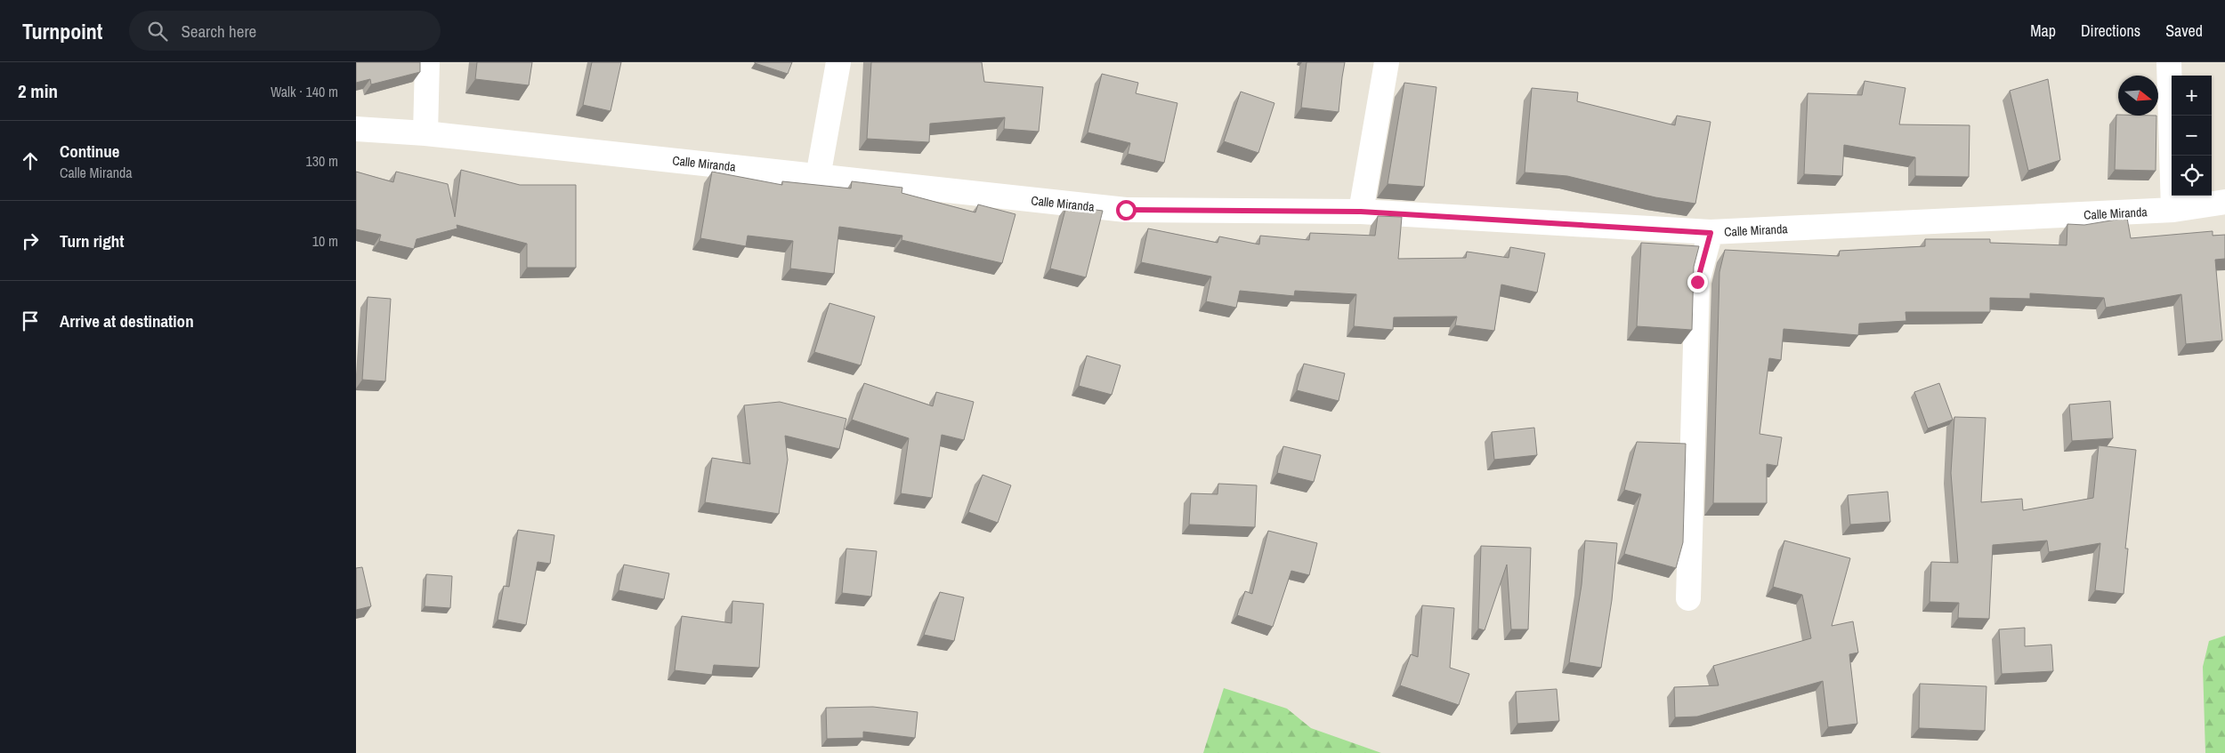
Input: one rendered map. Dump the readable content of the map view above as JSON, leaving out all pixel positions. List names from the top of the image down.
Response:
{
  "streets": {
    "street": ["Calle Miranda"]
  },
  "north": "right",
  "page": {
    "header": "Turnpoint",
    "search": "Search here",
    "nav": ["Map", "Directions", "Saved"],
    "heading": ["2 min", "Walk · 140 m"],
    "map_buttons": ["+", "−"],
    "list": [
      ["Continue", "Calle Miranda", "130 m"],
      ["Turn right", "10 m"],
      "Arrive at destination"
    ]
  }
}
